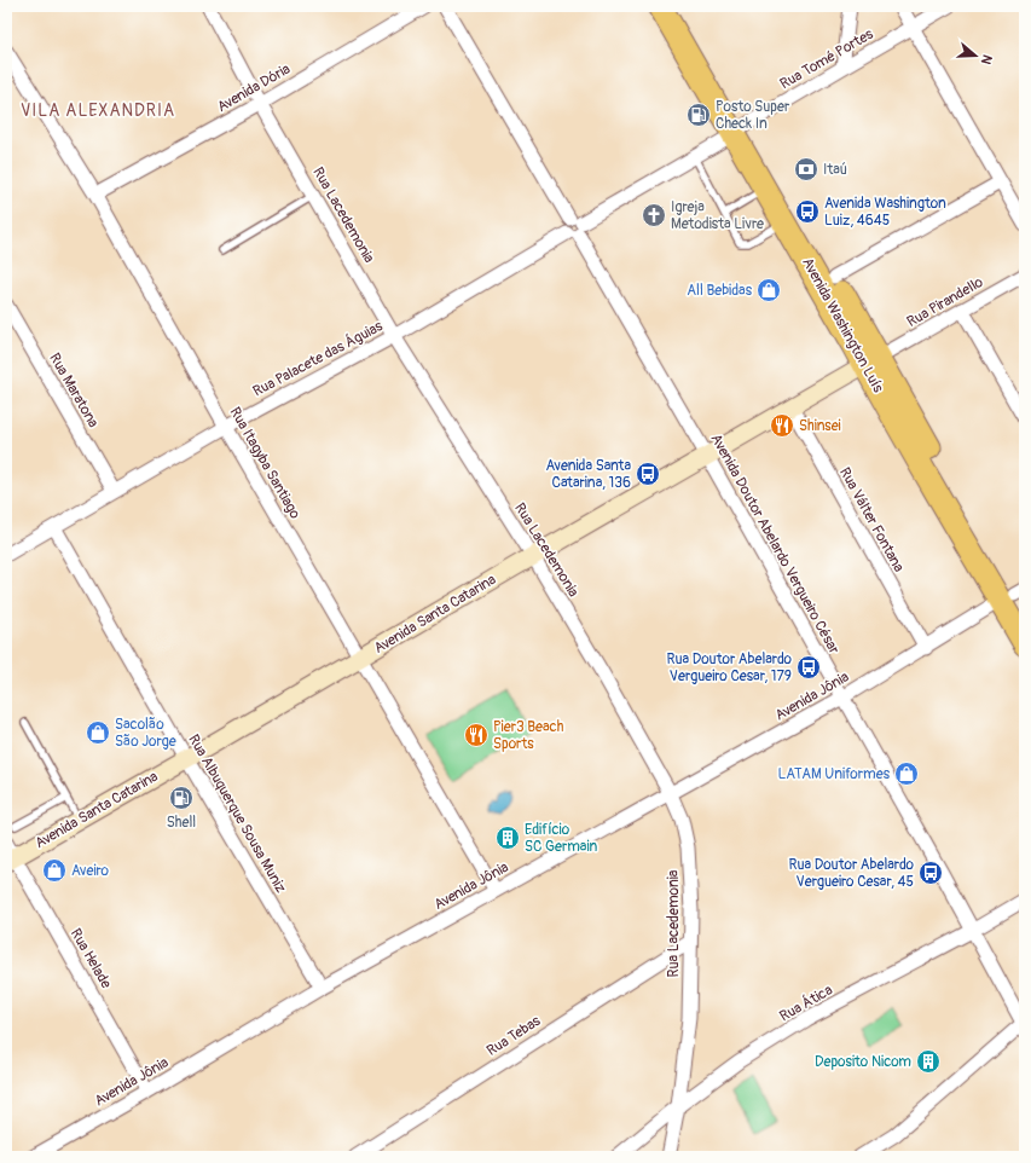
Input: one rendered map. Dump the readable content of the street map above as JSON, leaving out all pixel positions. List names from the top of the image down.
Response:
{
  "streets": {
    "highway": ["Avenida Washington Luís"],
    "street": [
      "Rua Tomé Portes",
      "Avenida Dória",
      "Rua Lacedemonia",
      "Rua Pirandello",
      "Rua Palacete das Águias",
      "Rua Maratona",
      "Rua Itagyba Santiago",
      "Rua Válter Fontana",
      "Avenida Doutor Abelardo Vergueiro César",
      "Avenida Santa Catarina",
      "Avenida Jônia",
      "Rua Albuquerque Sousa Muniz",
      "Rua Helade",
      "Rua Ática",
      "Rua Tebas"
    ]
  },
  "crossings": [
    ["Rua Tomé Portes", "Avenida Washington Luís"],
    ["Rua Tomé Portes", "Rua Palacete das Águias"],
    ["Avenida Dória", "Rua Lacedemonia"],
    ["Avenida Dória", "Rua Itagyba Santiago"],
    ["Rua Lacedemonia", "Rua Palacete das Águias"],
    ["Rua Lacedemonia", "Avenida Santa Catarina"],
    ["Rua Lacedemonia", "Avenida Jônia"],
    ["Rua Lacedemonia", "Rua Ática"],
    ["Rua Lacedemonia", "Rua Tebas"],
    ["Rua Pirandello", "Avenida Washington Luís"],
    ["Rua Pirandello", "Avenida Santa Catarina"],
    ["Avenida Washington Luís", "Rua Palacete das Águias"],
    ["Avenida Washington Luís", "Avenida Santa Catarina"],
    ["Avenida Washington Luís", "Avenida Jônia"],
    ["Rua Palacete das Águias", "Rua Maratona"],
    ["Rua Palacete das Águias", "Rua Itagyba Santiago"],
    ["Rua Palacete das Águias", "Avenida Doutor Abelardo Vergueiro César"],
    ["Rua Palacete das Águias", "Rua Albuquerque Sousa Muniz"],
    ["Rua Itagyba Santiago", "Avenida Santa Catarina"],
    ["Rua Itagyba Santiago", "Avenida Jônia"],
    ["Rua Válter Fontana", "Avenida Santa Catarina"],
    ["Rua Válter Fontana", "Avenida Jônia"],
    ["Avenida Doutor Abelardo Vergueiro César", "Avenida Santa Catarina"],
    ["Avenida Doutor Abelardo Vergueiro César", "Avenida Jônia"],
    ["Avenida Doutor Abelardo Vergueiro César", "Rua Ática"],
    ["Avenida Santa Catarina", "Rua Albuquerque Sousa Muniz"],
    ["Avenida Santa Catarina", "Rua Helade"],
    ["Avenida Jônia", "Rua Albuquerque Sousa Muniz"],
    ["Avenida Jônia", "Rua Helade"]
  ],
  "districts": ["VILA ALEXANDRIA"],
  "places": {
    "fuel station": ["Posto Super Check In", "Shell"],
    "bank": ["Itaú"],
    "bus stop": [
      "Avenida Washington Luiz, 4645",
      "Avenida Santa Catarina, 136",
      "Rua Doutor Abelardo Vergueiro Cesar, 179",
      "Rua Doutor Abelardo Vergueiro Cesar, 45"
    ],
    "church": ["Igreja Metodista Livre"],
    "shop": [
      "All Bebidas",
      "Sacolão São Jorge",
      "LATAM Uniformes",
      "Aveiro"
    ],
    "restaurant": ["Shinsei", "Pier3 Beach Sports"],
    "building": ["Edifício SC Germain", "Deposito Nicom"]
  },
  "north": "right"
}
